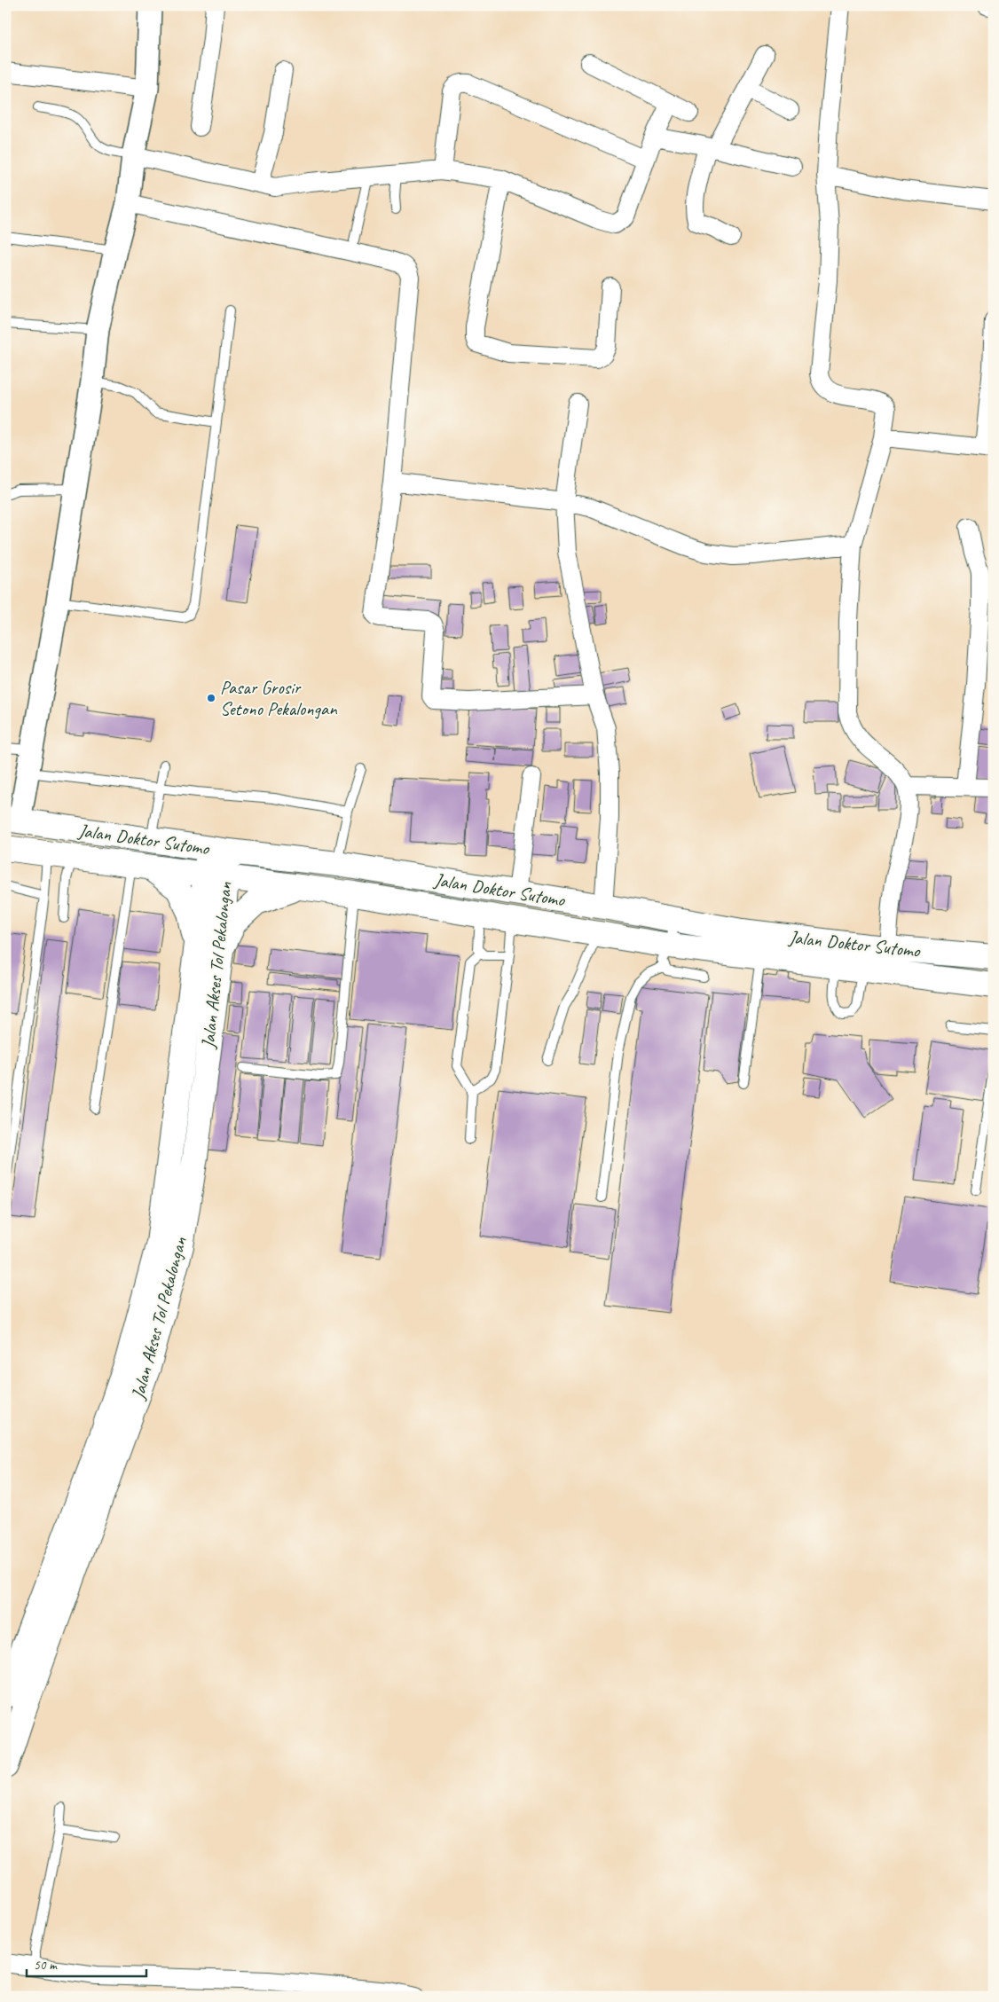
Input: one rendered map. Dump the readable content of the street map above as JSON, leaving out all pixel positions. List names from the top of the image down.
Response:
{
  "streets": {
    "highway": ["Jalan Doktor Sutomo", "Jalan Akses Tol Pekalongan"]
  },
  "crossings": [
    ["Jalan Doktor Sutomo", "Jalan Akses Tol Pekalongan"]
  ],
  "places": ["Pasar Grosir Setono Pekalongan"],
  "scale_bar": "50 m"
}
